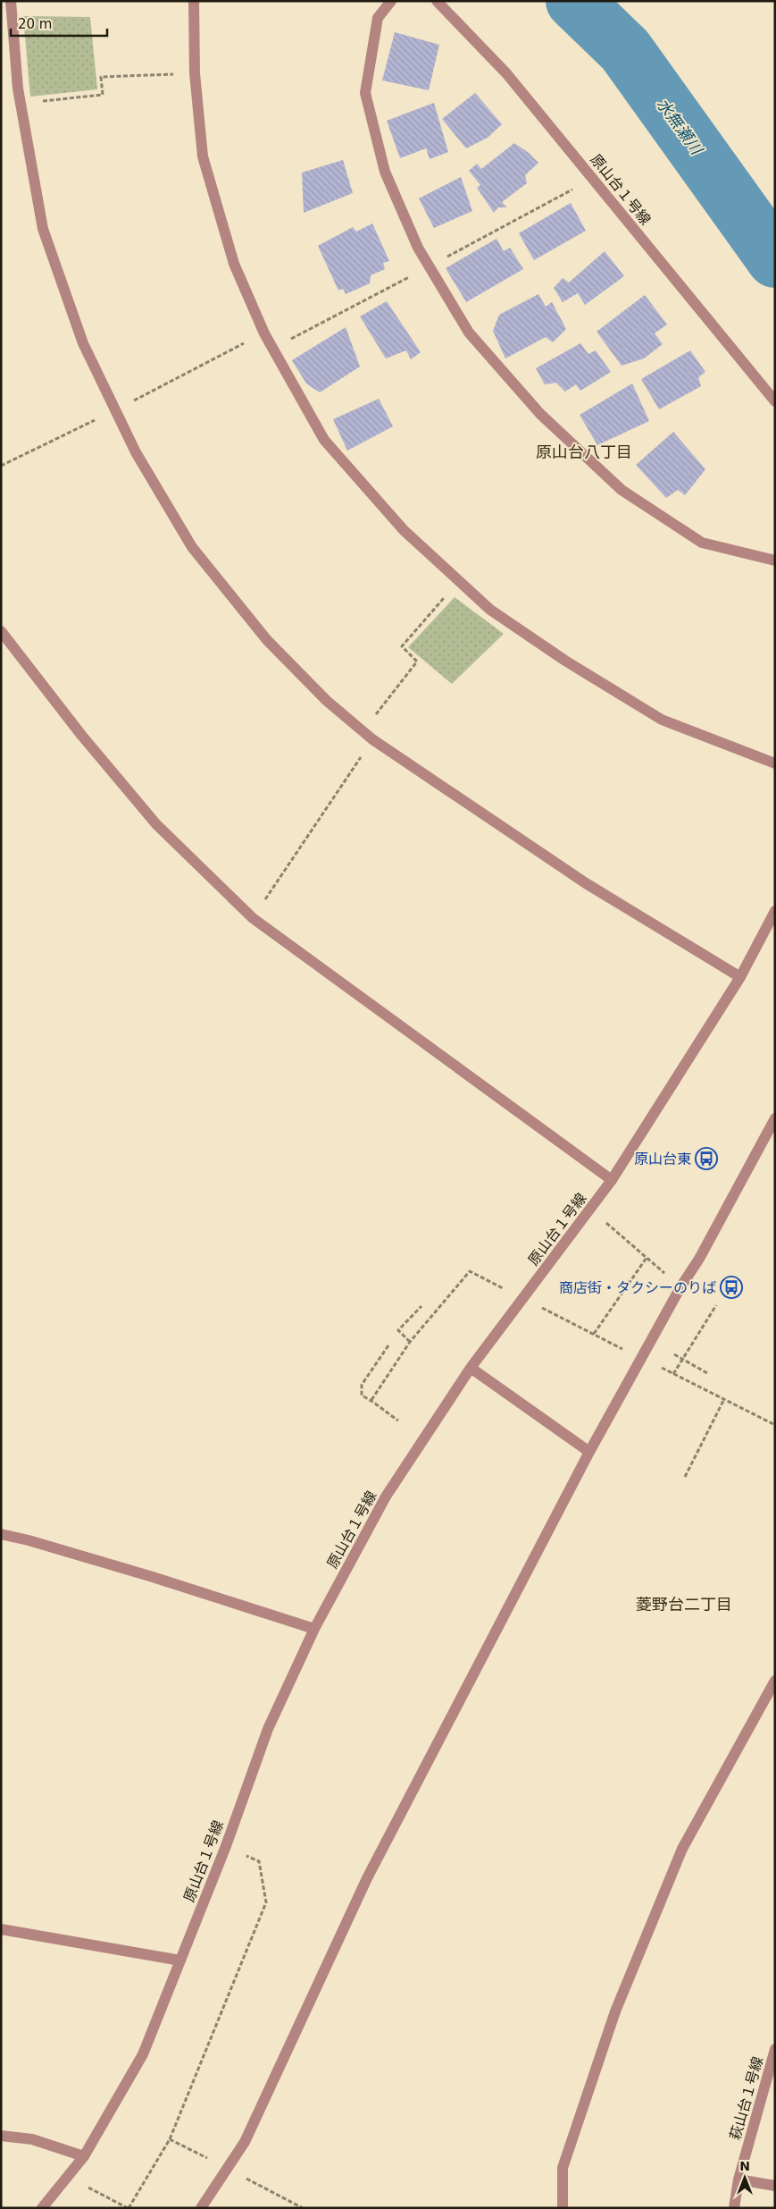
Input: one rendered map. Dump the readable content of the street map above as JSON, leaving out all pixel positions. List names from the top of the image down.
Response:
{
  "streets": {
    "street": ["原山台１号線", "萩山台１号線"]
  },
  "districts": ["原山台八丁目", "菱野台二丁目"],
  "water": ["水無瀬川"],
  "places": {
    "bus stop": ["原山台東", "商店街・タクシーのりば"]
  },
  "scale_bar": "20 m",
  "north": "top"
}
